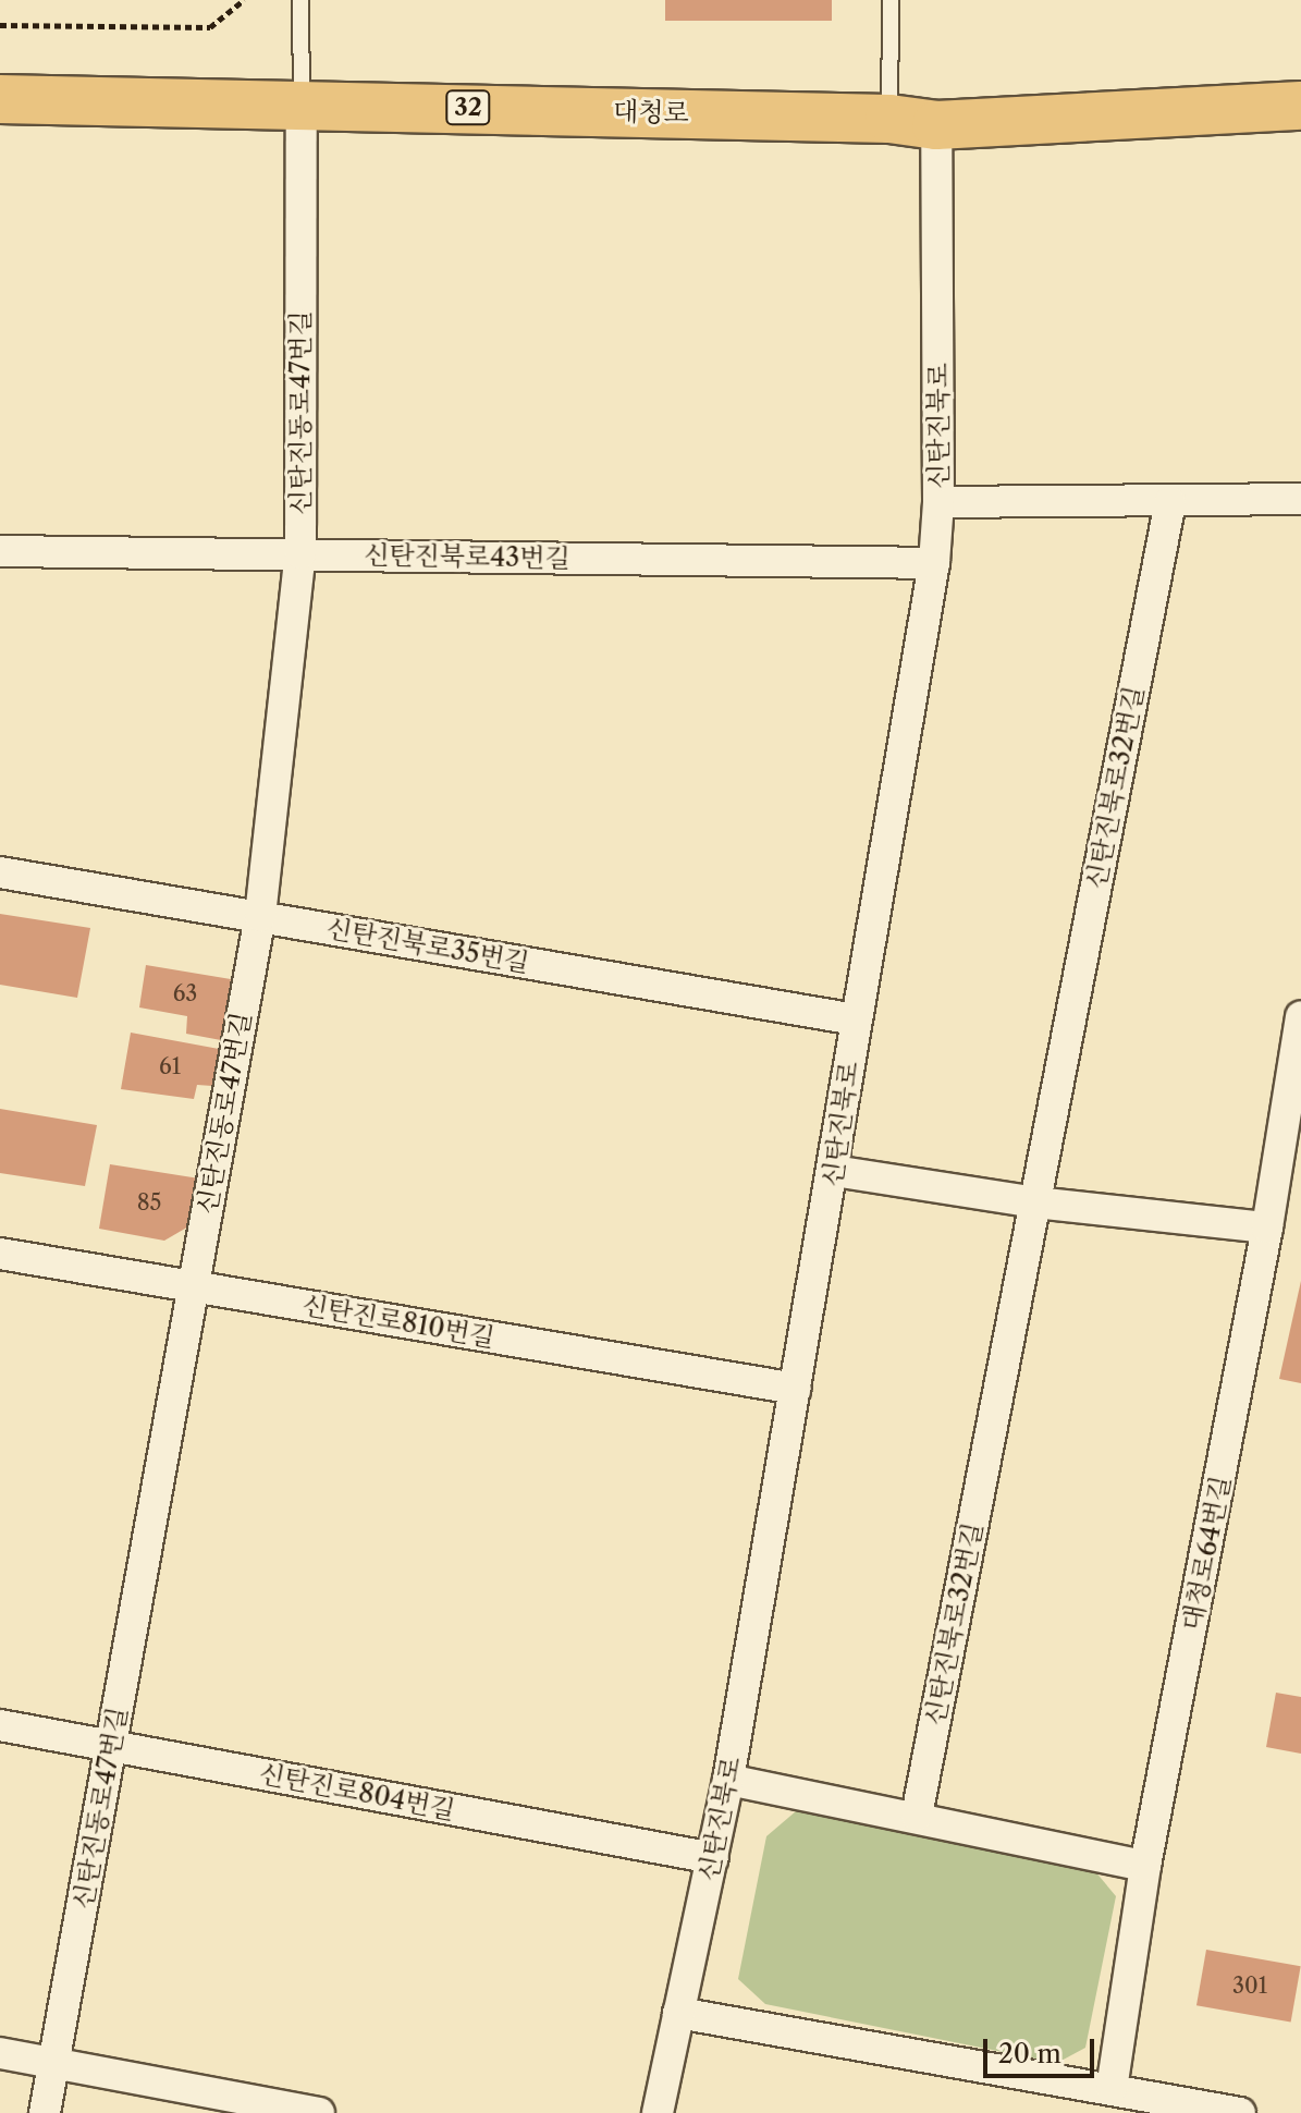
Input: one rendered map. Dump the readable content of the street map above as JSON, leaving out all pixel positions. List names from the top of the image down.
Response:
{
  "streets": {
    "main road": ["32", "대청로"],
    "street": [
      "신탄진동로47번길",
      "신탄진북로",
      "신탄진북로43번길",
      "신탄진북로32번길",
      "신탄진북로35번길",
      "신탄진로810번길",
      "대청로64번길",
      "신탄진로804번길"
    ]
  },
  "crossings": [
    ["대청로", "신탄진동로47번길"],
    ["대청로", "신탄진북로"],
    ["신탄진동로47번길", "신탄진북로43번길"],
    ["신탄진동로47번길", "신탄진북로35번길"],
    ["신탄진동로47번길", "신탄진로810번길"],
    ["신탄진동로47번길", "신탄진로804번길"],
    ["신탄진북로", "신탄진북로43번길"],
    ["신탄진북로", "신탄진북로35번길"],
    ["신탄진북로", "신탄진로810번길"],
    ["신탄진북로", "신탄진로804번길"]
  ],
  "house_numbers": [
    "63",
    "61",
    "85",
    "301"
  ],
  "scale_bar": "20 m"
}
